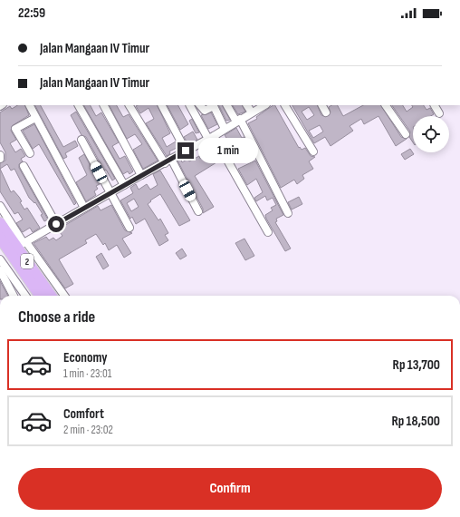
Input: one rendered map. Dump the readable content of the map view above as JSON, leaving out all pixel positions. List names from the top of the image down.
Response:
{
  "streets": {
    "highway": ["2"]
  },
  "page": {
    "status": "22:59",
    "banner": ["Jalan Mangaan IV Timur", "Jalan Mangaan IV Timur"],
    "bubble": "1 min",
    "heading": "Choose a ride",
    "list": [
      {
        "name": "Economy",
        "note": "1 min · 23:01",
        "value": "Rp 13,700"
      },
      {
        "name": "Comfort",
        "note": "2 min · 23:02",
        "value": "Rp 18,500"
      }
    ],
    "buttons": "Confirm"
  }
}
